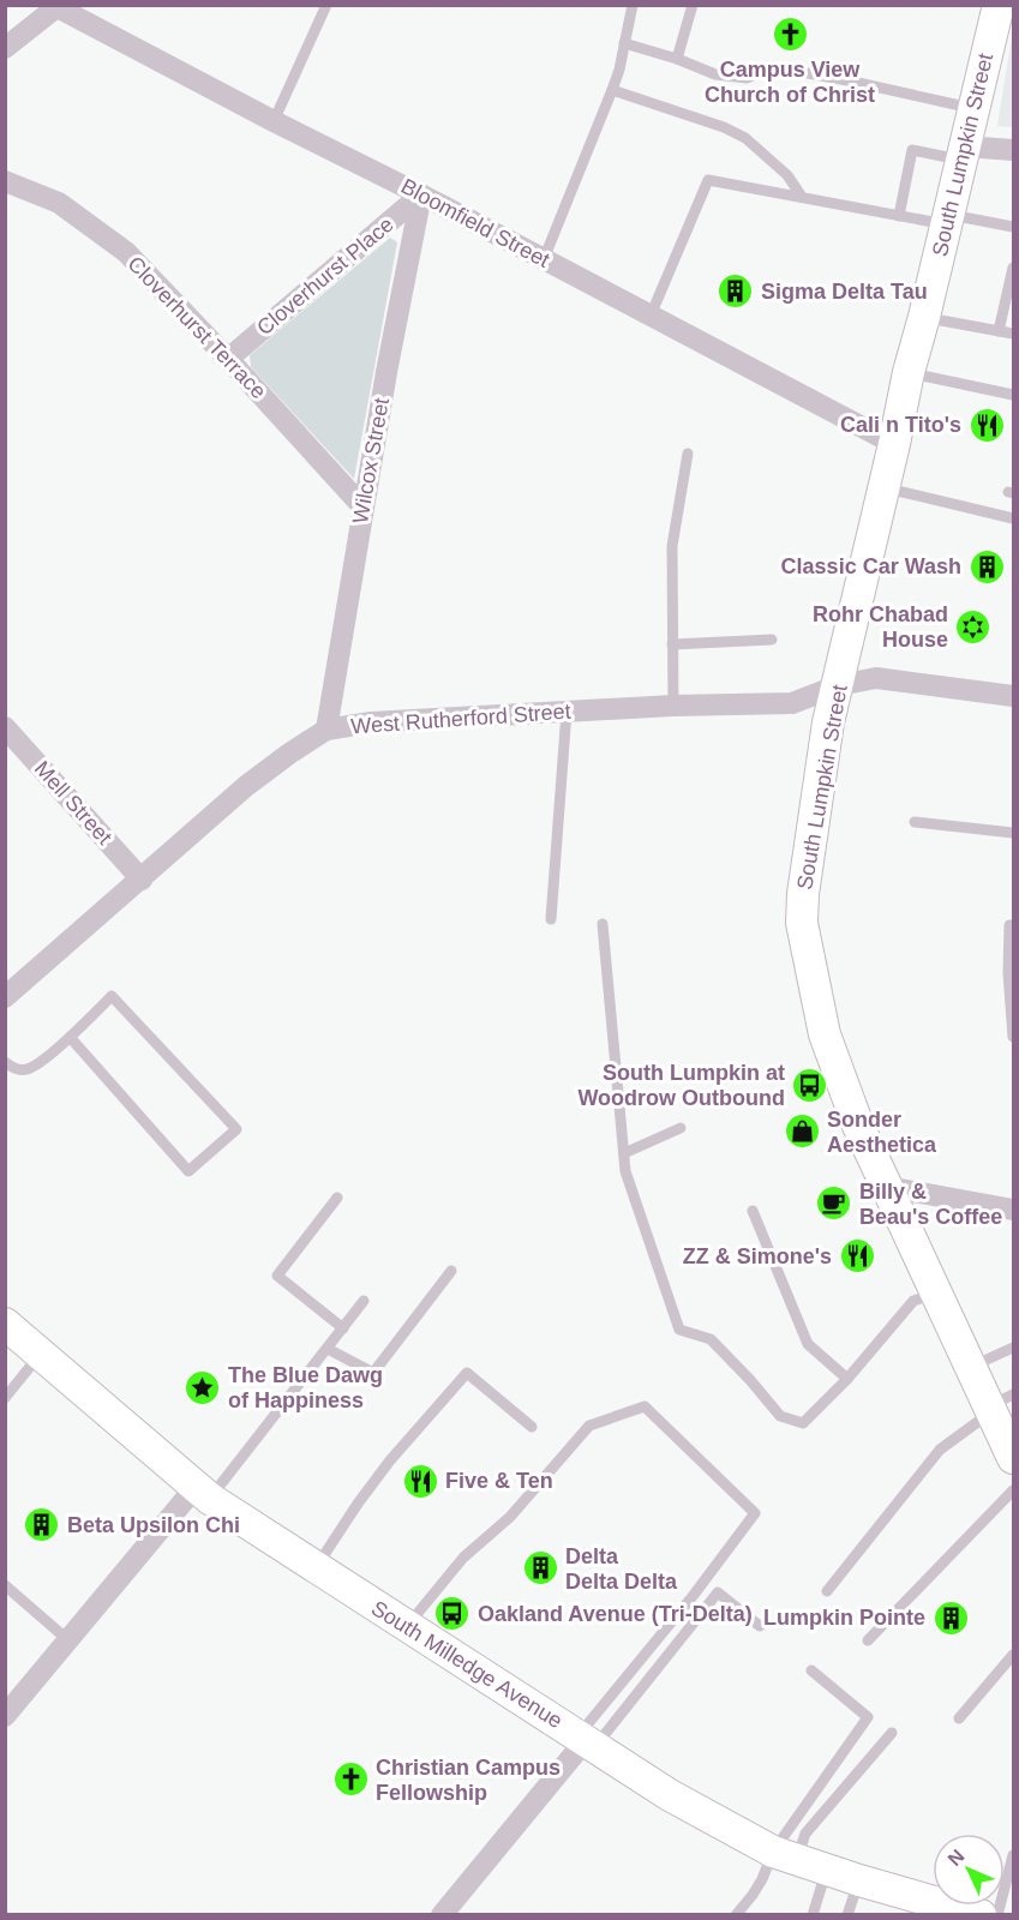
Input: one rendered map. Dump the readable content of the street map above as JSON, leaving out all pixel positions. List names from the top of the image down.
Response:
{
  "streets": {
    "main road": ["South Lumpkin Street", "South Milledge Avenue"],
    "street": [
      "Bloomfield Street",
      "Cloverhurst Place",
      "Cloverhurst Terrace",
      "Wilcox Street",
      "West Rutherford Street",
      "Mell Street"
    ]
  },
  "crossings": [
    ["South Lumpkin Street", "Bloomfield Street"],
    ["South Lumpkin Street", "West Rutherford Street"],
    ["Bloomfield Street", "Cloverhurst Place"],
    ["Bloomfield Street", "Wilcox Street"],
    ["Cloverhurst Place", "Cloverhurst Terrace"],
    ["Cloverhurst Place", "Wilcox Street"],
    ["Cloverhurst Terrace", "Wilcox Street"],
    ["Wilcox Street", "West Rutherford Street"],
    ["West Rutherford Street", "Mell Street"]
  ],
  "places": {
    "church": ["Campus View Church of Christ", "Christian Campus Fellowship"],
    "building": [
      "Sigma Delta Tau",
      "Classic Car Wash",
      "Beta Upsilon Chi",
      "Delta Delta Delta",
      "Lumpkin Pointe"
    ],
    "restaurant": ["Cali n Tito's", "ZZ & Simone's", "Five & Ten"],
    "synagogue": ["Rohr Chabad House"],
    "bus stop": ["South Lumpkin at Woodrow Outbound", "Oakland Avenue (Tri-Delta)"],
    "shop": ["Sonder Aesthetica"],
    "cafe": ["Billy & Beau's Coffee"],
    "place": ["The Blue Dawg of Happiness"]
  },
  "north": "top left"
}
